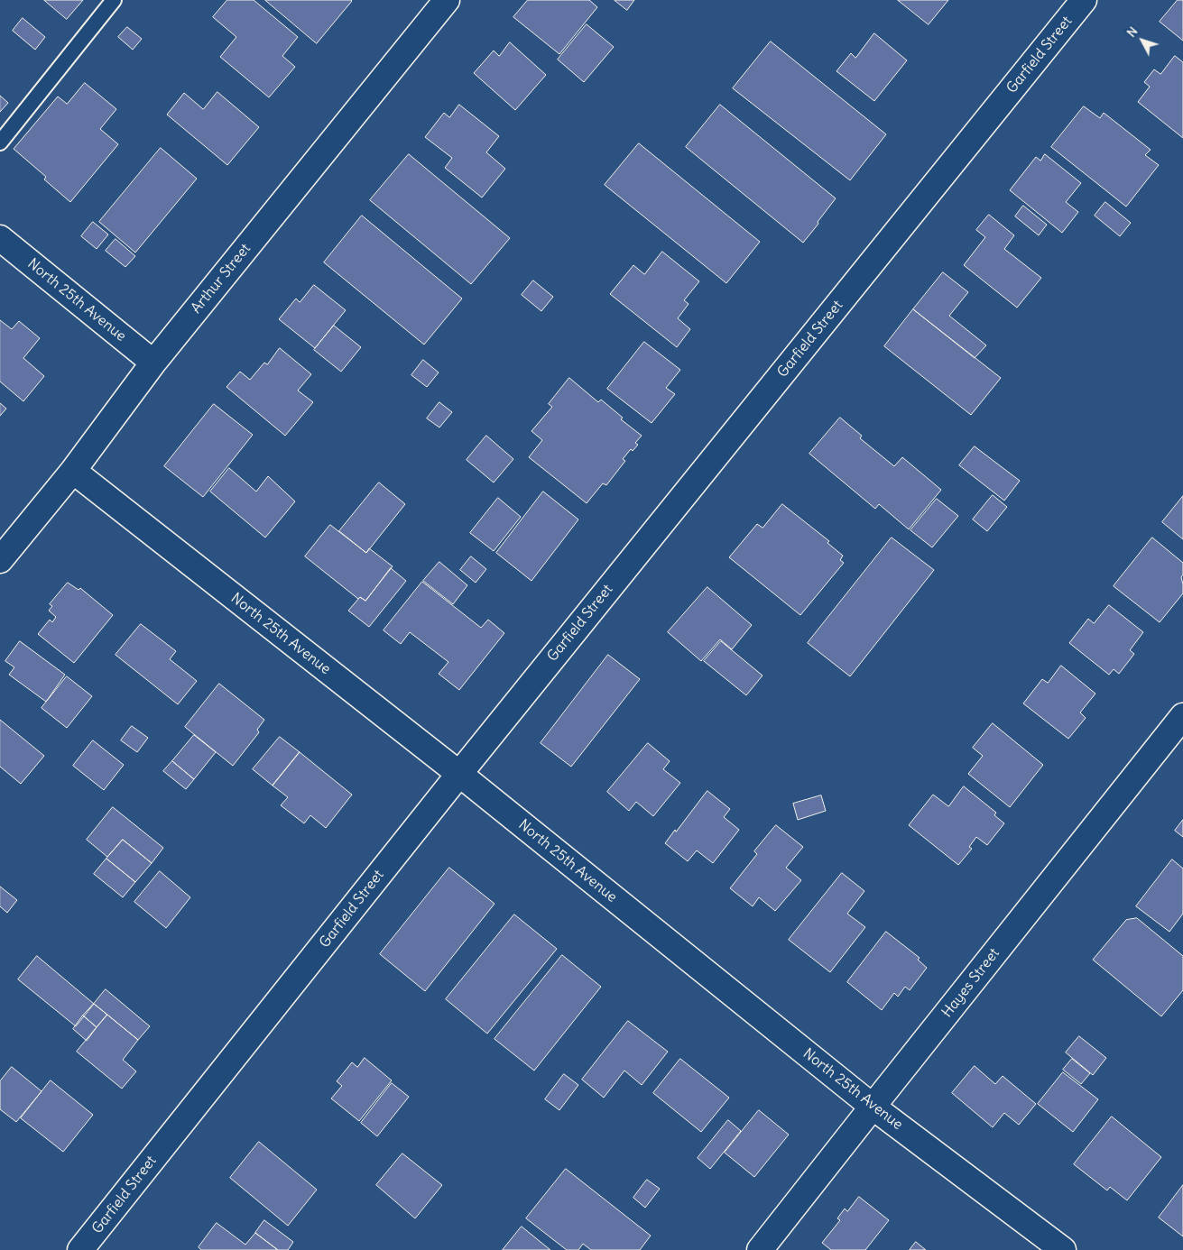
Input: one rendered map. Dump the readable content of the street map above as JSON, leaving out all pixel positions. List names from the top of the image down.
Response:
{
  "streets": {
    "street": [
      "Garfield Street",
      "Arthur Street",
      "North 25th Avenue",
      "Hayes Street"
    ]
  },
  "crossings": [
    ["Garfield Street", "North 25th Avenue"],
    ["Arthur Street", "North 25th Avenue"],
    ["North 25th Avenue", "Hayes Street"]
  ],
  "north": "top left"
}
